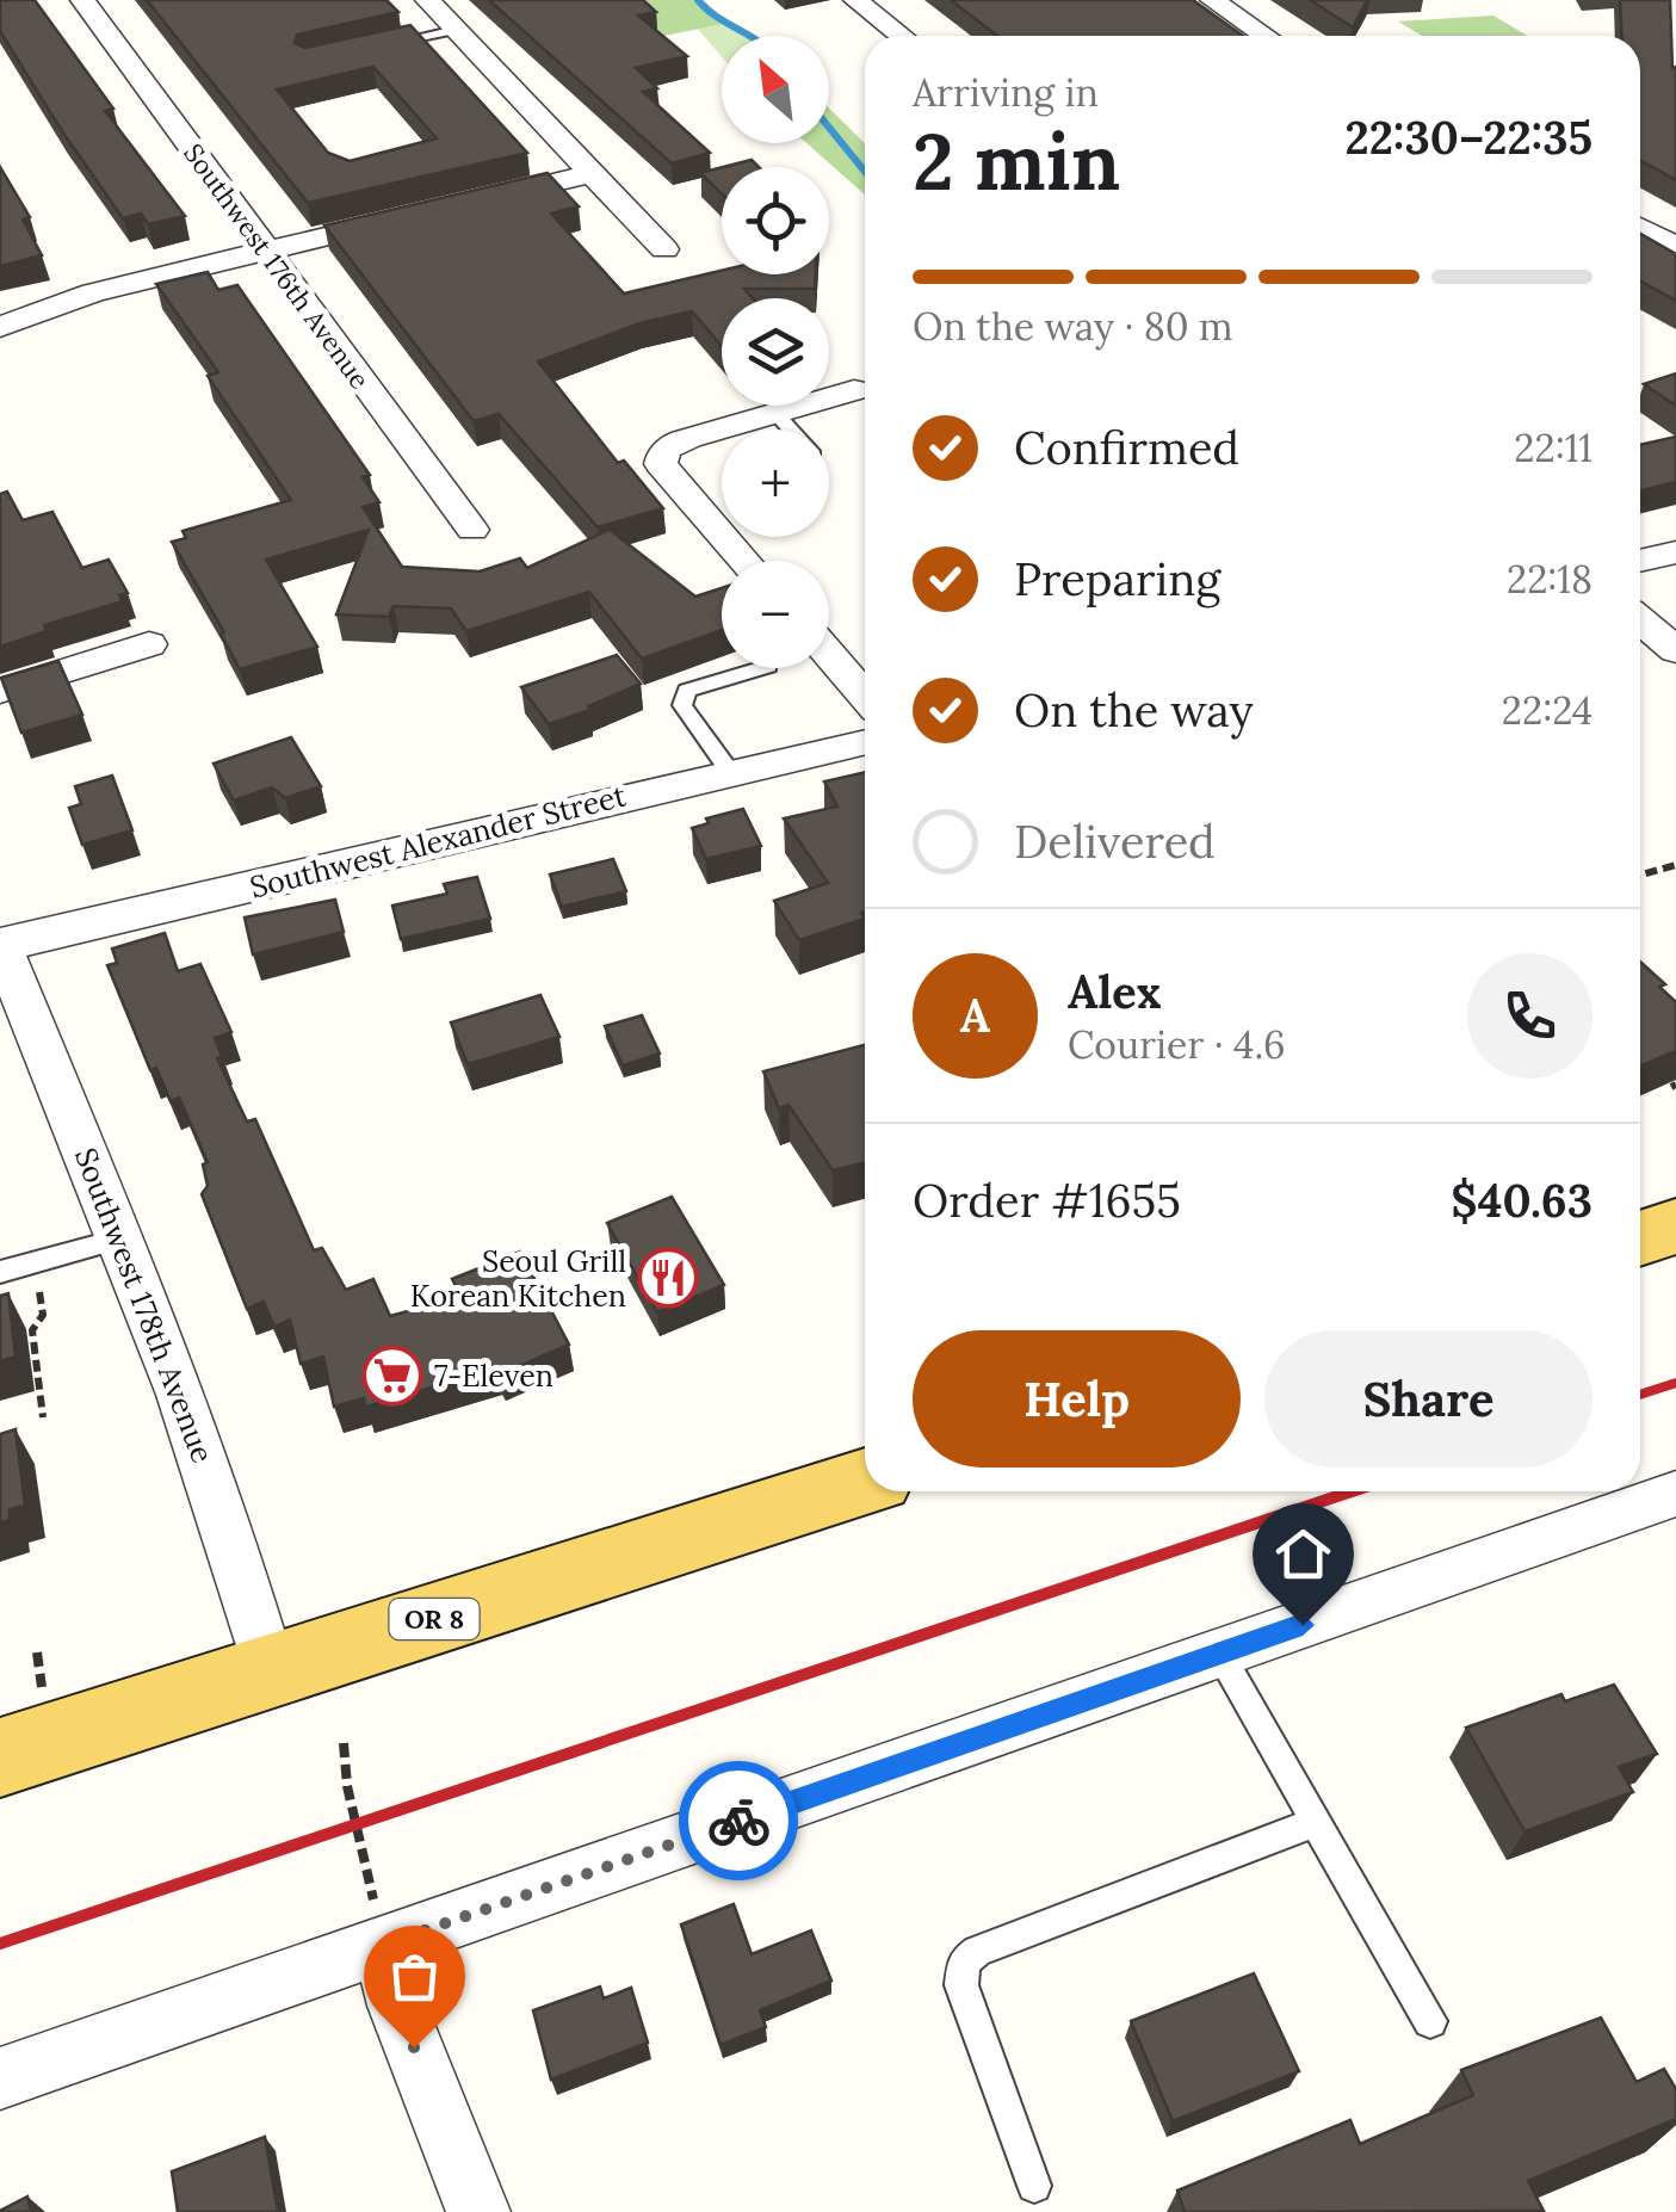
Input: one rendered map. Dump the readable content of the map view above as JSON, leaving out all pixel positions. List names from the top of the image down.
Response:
{
  "streets": {
    "main road": ["OR 8"],
    "street": ["Southwest 176th Avenue", "Southwest Alexander Street", "Southwest 178th Avenue"]
  },
  "crossings": [
    ["Southwest Alexander Street", "Southwest 178th Avenue"],
    ["Southwest 178th Avenue", "OR 8"]
  ],
  "places": {
    "restaurant": ["Seoul Grill Korean Kitchen"],
    "supermarket": ["7-Eleven"]
  },
  "north": "top left",
  "page": {
    "map_buttons": ["+", "−"],
    "heading": ["2 min", "Arriving in", "22:30–22:35"],
    "panel": [
      "Alex",
      "Courier · 4.6",
      "Order #1655",
      "$40.63"
    ],
    "bar": "On the way · 80 m",
    "list": [
      ["Confirmed", "22:11"],
      ["Preparing", "22:18"],
      ["On the way", "22:24"],
      "Delivered"
    ],
    "round": "A",
    "buttons": ["Help", "Share"]
  }
}
